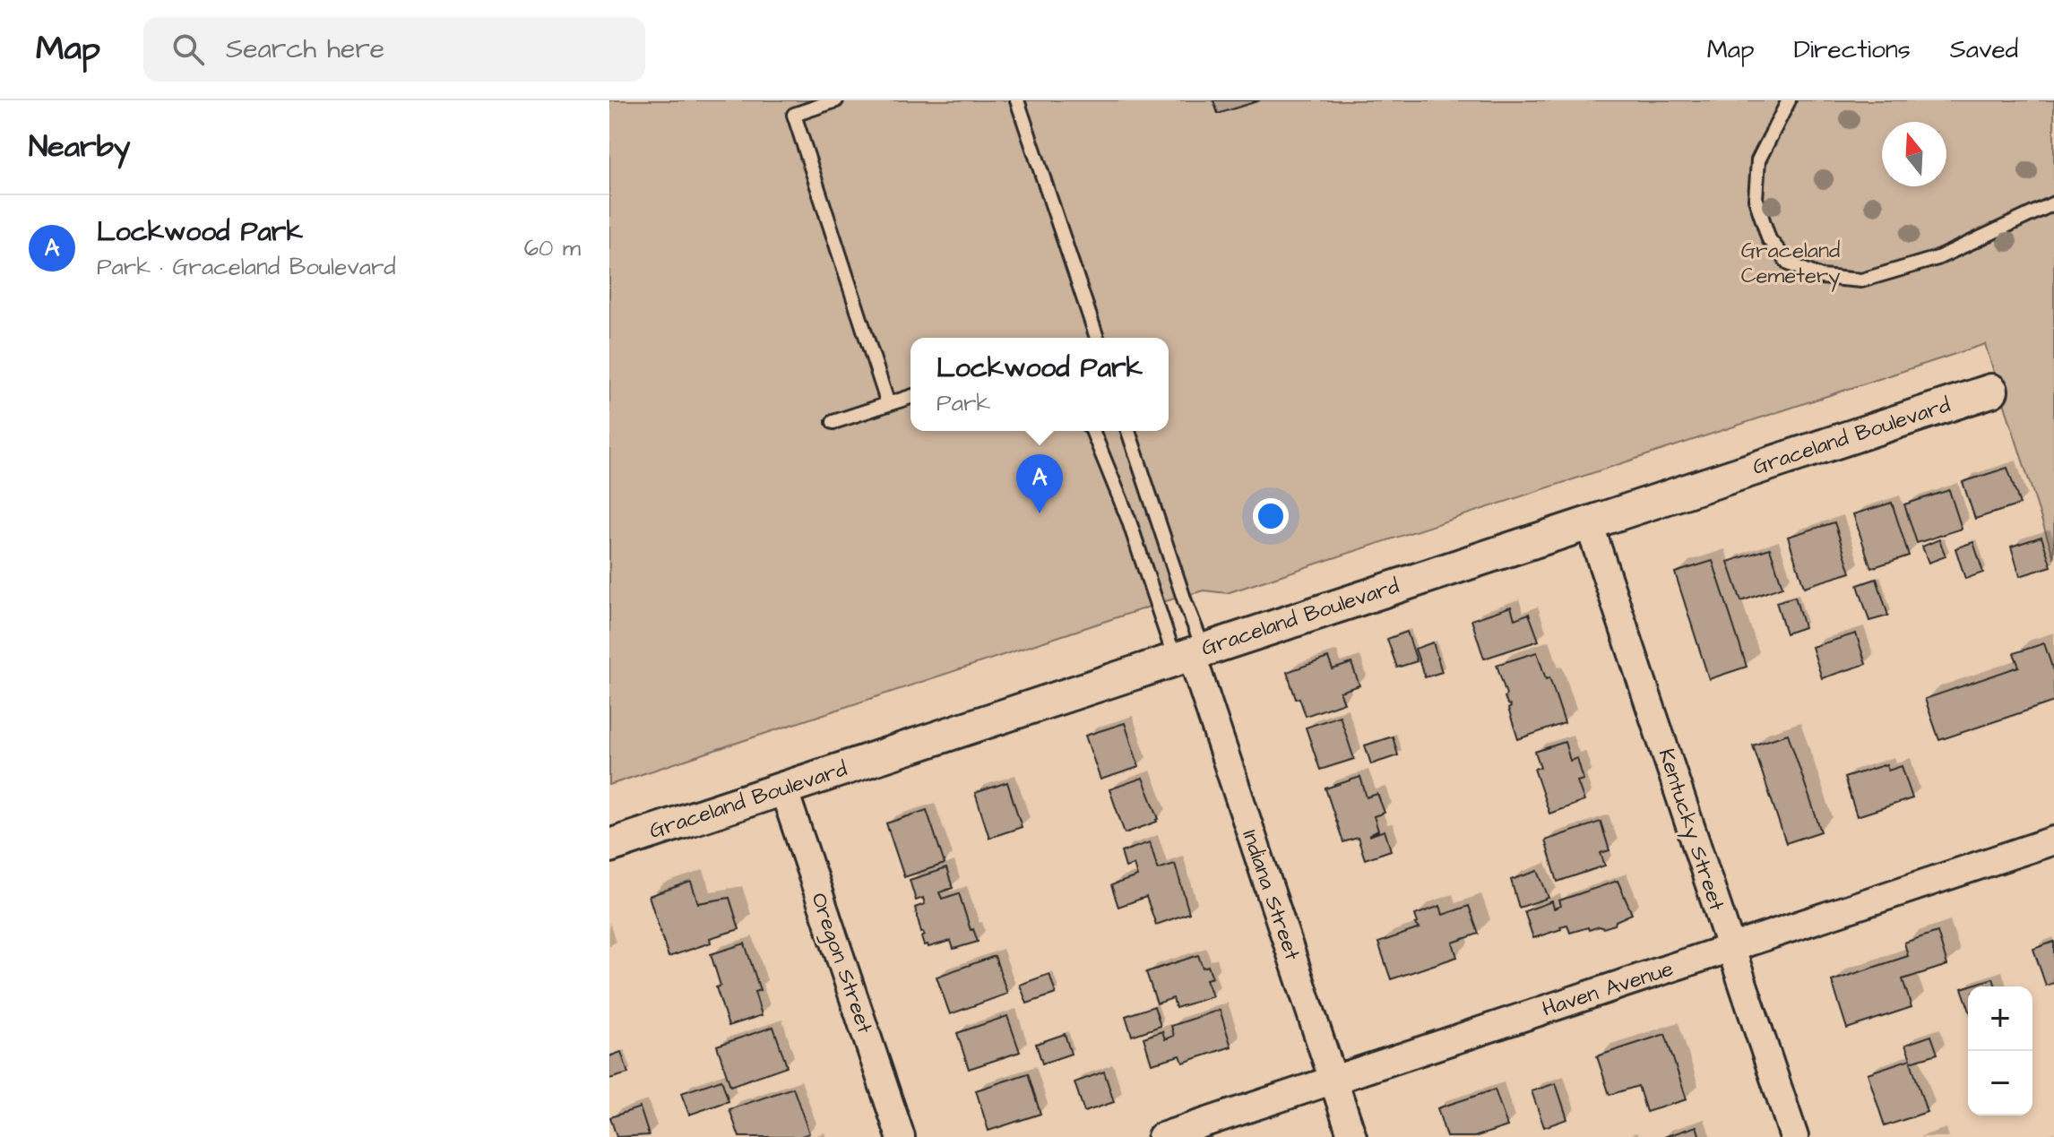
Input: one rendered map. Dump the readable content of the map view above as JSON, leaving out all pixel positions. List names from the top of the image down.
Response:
{
  "streets": {
    "street": [
      "Graceland Boulevard",
      "Kentucky Street",
      "Indiana Street",
      "Oregon Street",
      "Haven Avenue"
    ]
  },
  "crossings": [
    ["Graceland Boulevard", "Kentucky Street"],
    ["Graceland Boulevard", "Indiana Street"],
    ["Graceland Boulevard", "Oregon Street"],
    ["Kentucky Street", "Haven Avenue"],
    ["Indiana Street", "Haven Avenue"]
  ],
  "parks": ["Graceland Cemetery"],
  "north": "top",
  "page": {
    "header": "Map",
    "search": "Search here",
    "nav": ["Map", "Directions", "Saved"],
    "heading": "Nearby",
    "list": [
      {
        "mark": "A",
        "name": "Lockwood Park",
        "note": "Park · Graceland Boulevard",
        "value": "60 m"
      }
    ],
    "popup": ["Lockwood Park", "Park"],
    "pins": "A",
    "map_buttons": ["+", "−"]
  }
}
